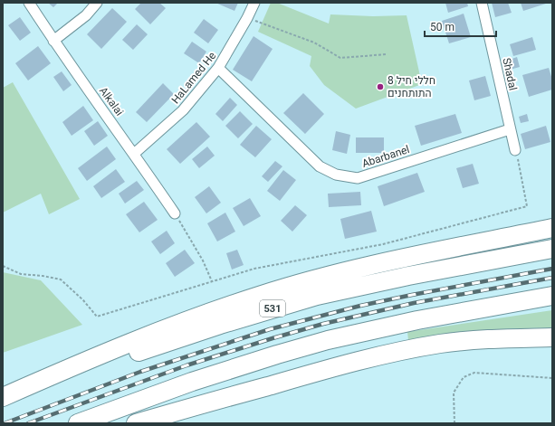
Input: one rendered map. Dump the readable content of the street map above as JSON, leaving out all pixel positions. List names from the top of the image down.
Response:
{
  "streets": {
    "highway": ["531"],
    "street": [
      "Shadal",
      "HaLamed He",
      "Alkalai",
      "Abarbanel"
    ]
  },
  "crossings": [
    ["Shadal", "Abarbanel"],
    ["HaLamed He", "Alkalai"],
    ["HaLamed He", "Abarbanel"]
  ],
  "places": ["8 חללי חיל התותחנים"],
  "scale_bar": "50 m"
}
